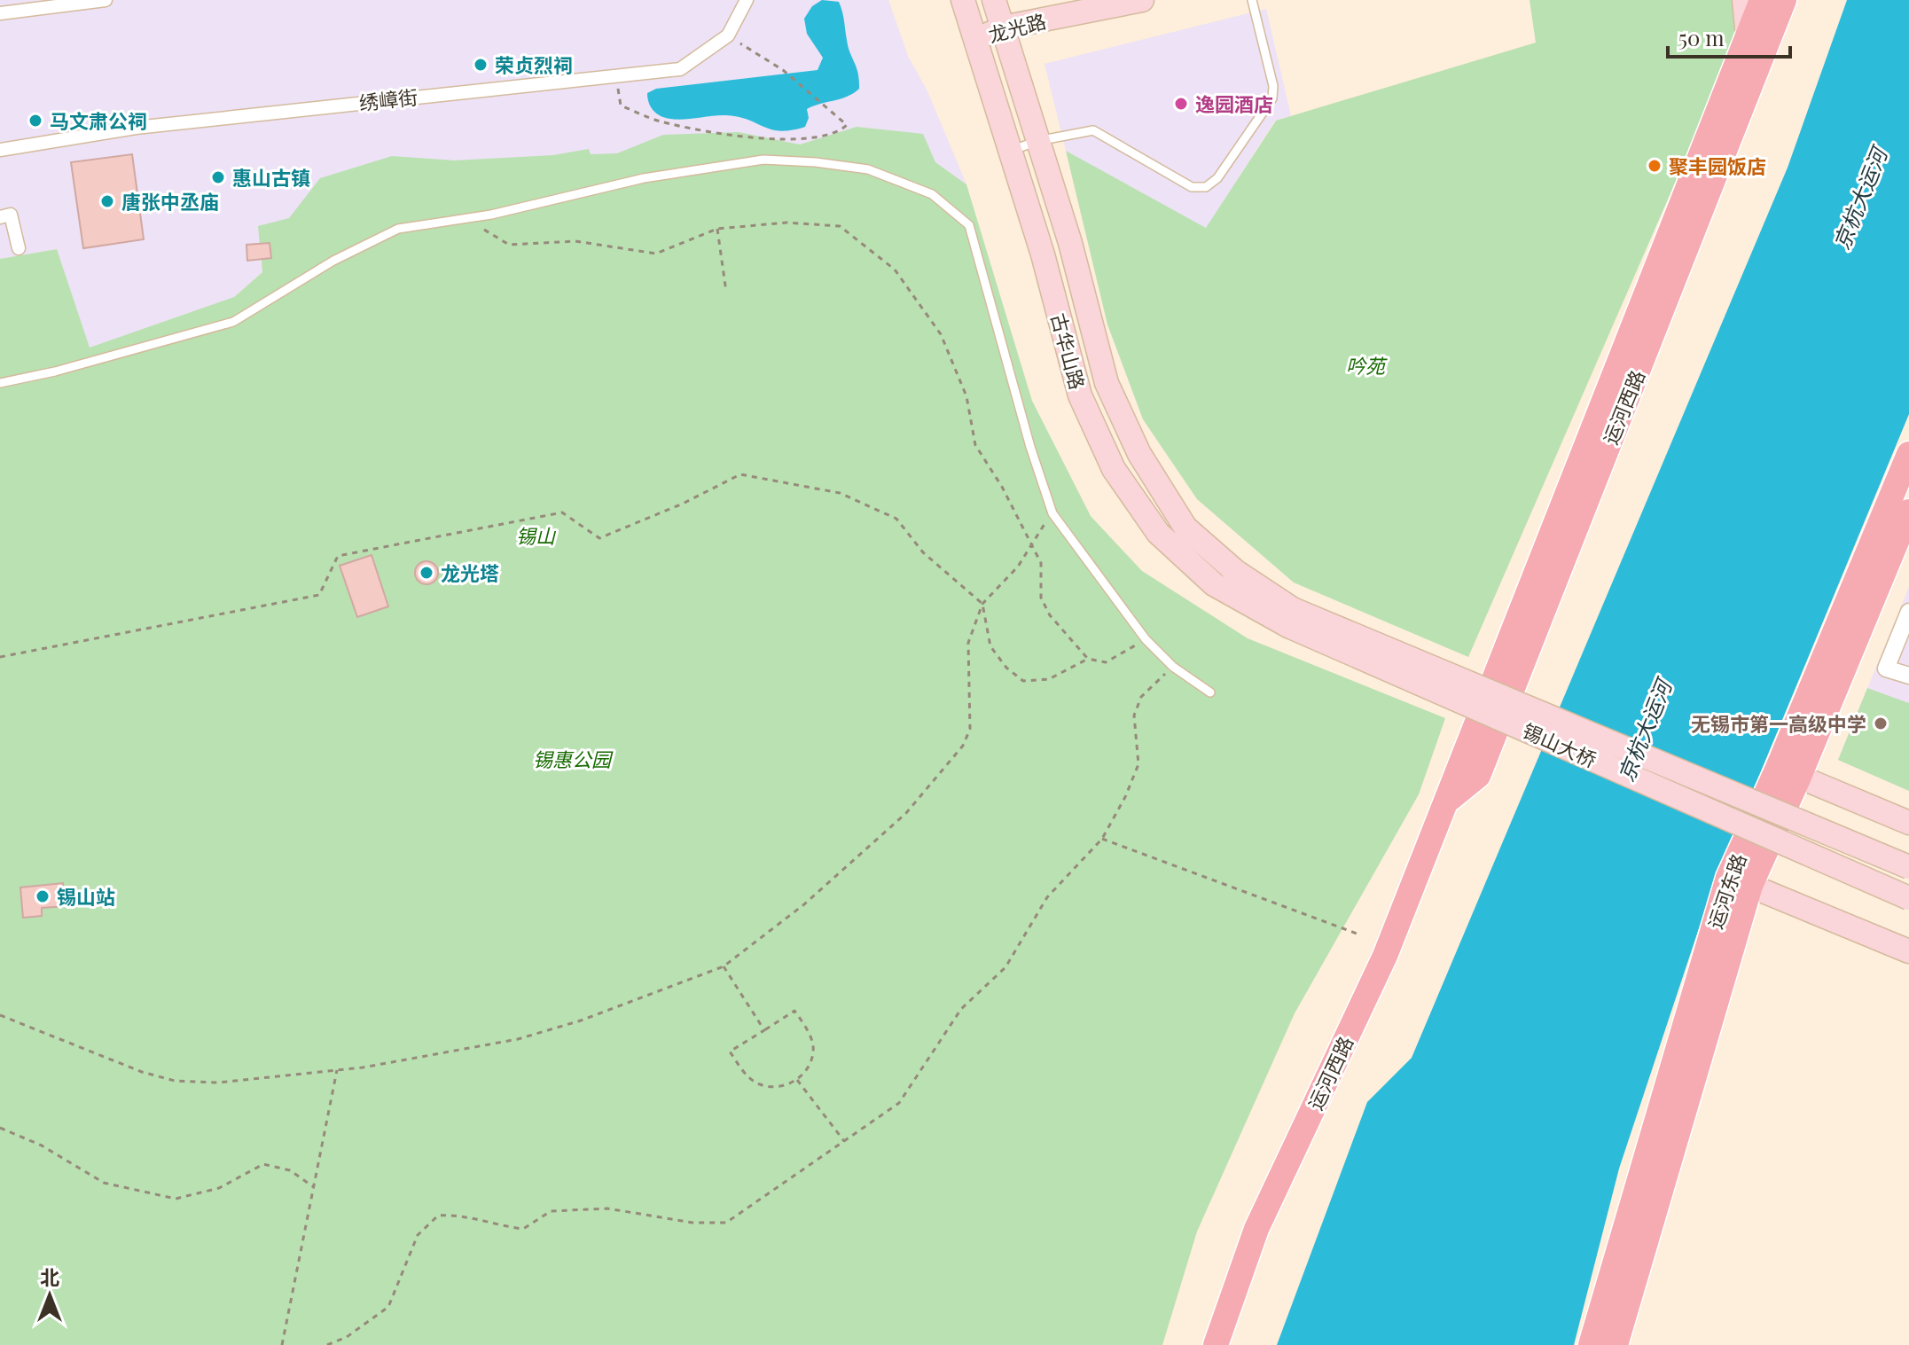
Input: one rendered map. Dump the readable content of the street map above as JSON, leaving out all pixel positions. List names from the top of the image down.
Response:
{
  "streets": {
    "main road": [
      "龙光路",
      "古华山路",
      "运河西路",
      "锡山大桥",
      "运河东路"
    ],
    "street": ["绣嶂街"]
  },
  "crossings": [
    ["龙光路", "古华山路"],
    ["古华山路", "锡山大桥"]
  ],
  "water": ["京杭大运河"],
  "parks": ["吟苑", "锡山", "锡惠公园"],
  "places": [
    "荣贞烈祠",
    "逸园酒店",
    "马文肃公祠",
    "聚丰园饭店",
    "惠山古镇",
    "唐张中丞庙",
    "龙光塔",
    "无锡市第一高级中学",
    "锡山站"
  ],
  "scale_bar": "50 m",
  "north": "top"
}
